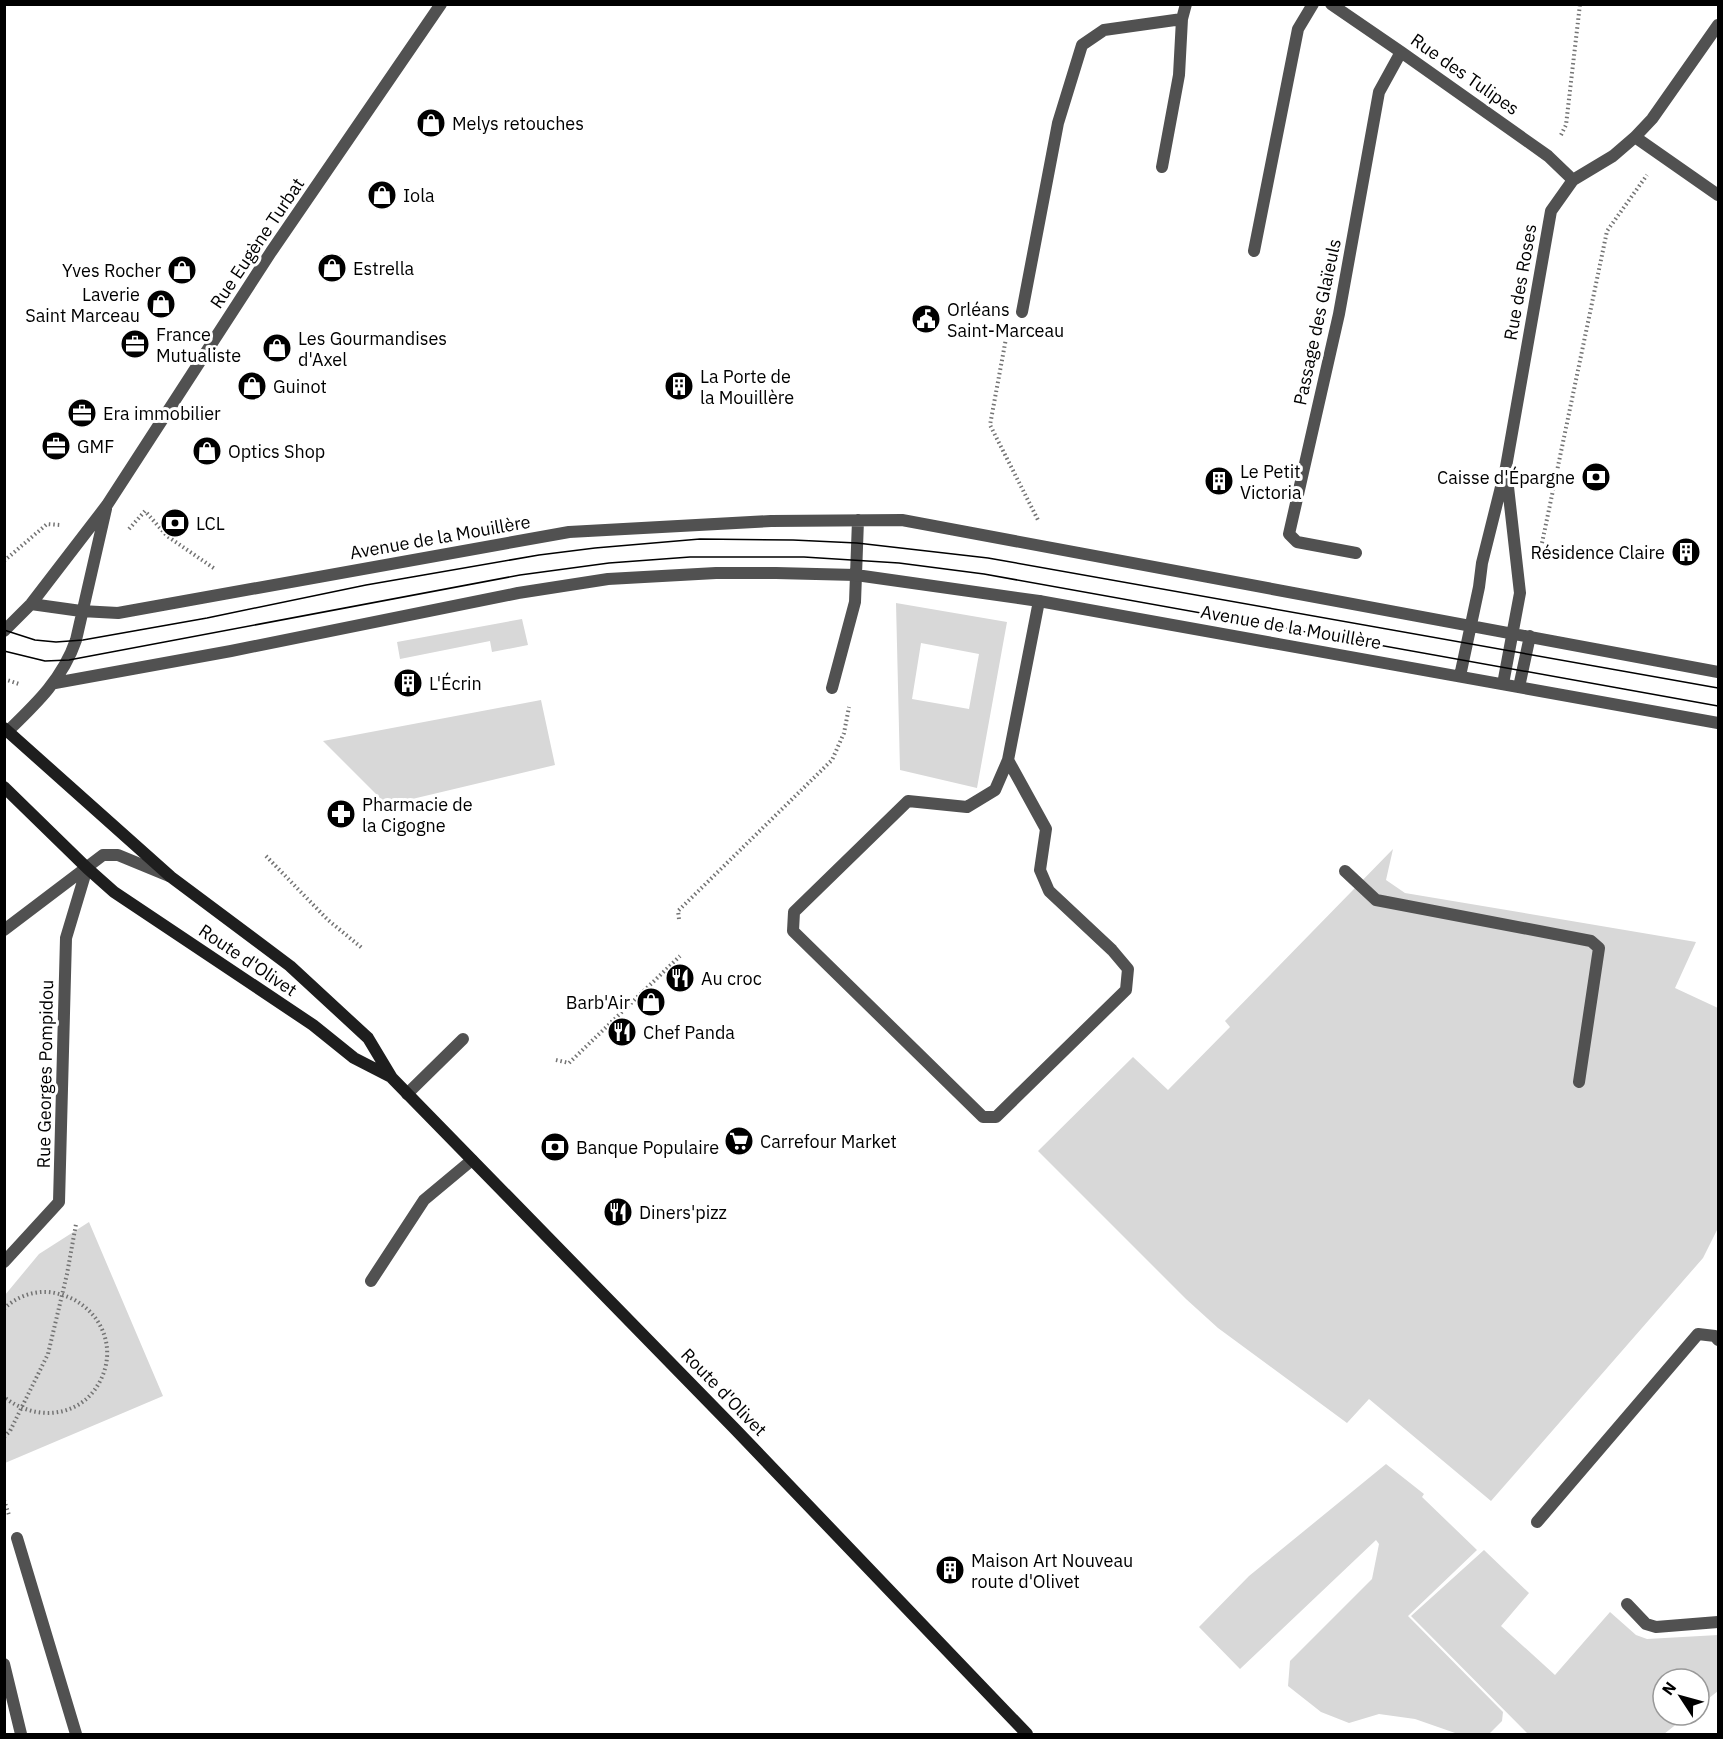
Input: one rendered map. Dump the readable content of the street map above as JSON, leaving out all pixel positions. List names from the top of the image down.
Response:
{
  "streets": {
    "main road": ["Route d'Olivet"],
    "street": [
      "Rue des Tulipes",
      "Rue Eugène Turbat",
      "Rue des Roses",
      "Passage des Glaïeuls",
      "Avenue de la Mouillère",
      "Rue Georges Pompidou"
    ]
  },
  "crossings": [
    ["Rue des Tulipes", "Rue des Roses"],
    ["Rue des Tulipes", "Passage des Glaïeuls"],
    ["Rue Eugène Turbat", "Avenue de la Mouillère"],
    ["Rue Eugène Turbat", "Route d'Olivet"],
    ["Rue des Roses", "Avenue de la Mouillère"],
    ["Route d'Olivet", "Rue Georges Pompidou"]
  ],
  "places": {
    "shop": [
      "Melys retouches",
      "Iola",
      "Estrella",
      "Yves Rocher",
      "Laverie Saint Marceau",
      "Les Gourmandises d'Axel",
      "Guinot",
      "Optics Shop",
      "Barb'Air"
    ],
    "public building": ["Orléans Saint-Marceau"],
    "office": ["France Mutualiste", "Era immobilier", "GMF"],
    "building": [
      "La Porte de la Mouillère",
      "Le Petit Victoria",
      "Résidence Claire",
      "L'Écrin",
      "Maison Art Nouveau route d'Olivet"
    ],
    "bank": ["Caisse d'Épargne", "LCL", "Banque Populaire"],
    "pharmacy": ["Pharmacie de la Cigogne"],
    "restaurant": ["Au croc", "Chef Panda", "Diners'pizz"],
    "supermarket": ["Carrefour Market"]
  },
  "north": "top left"
}
